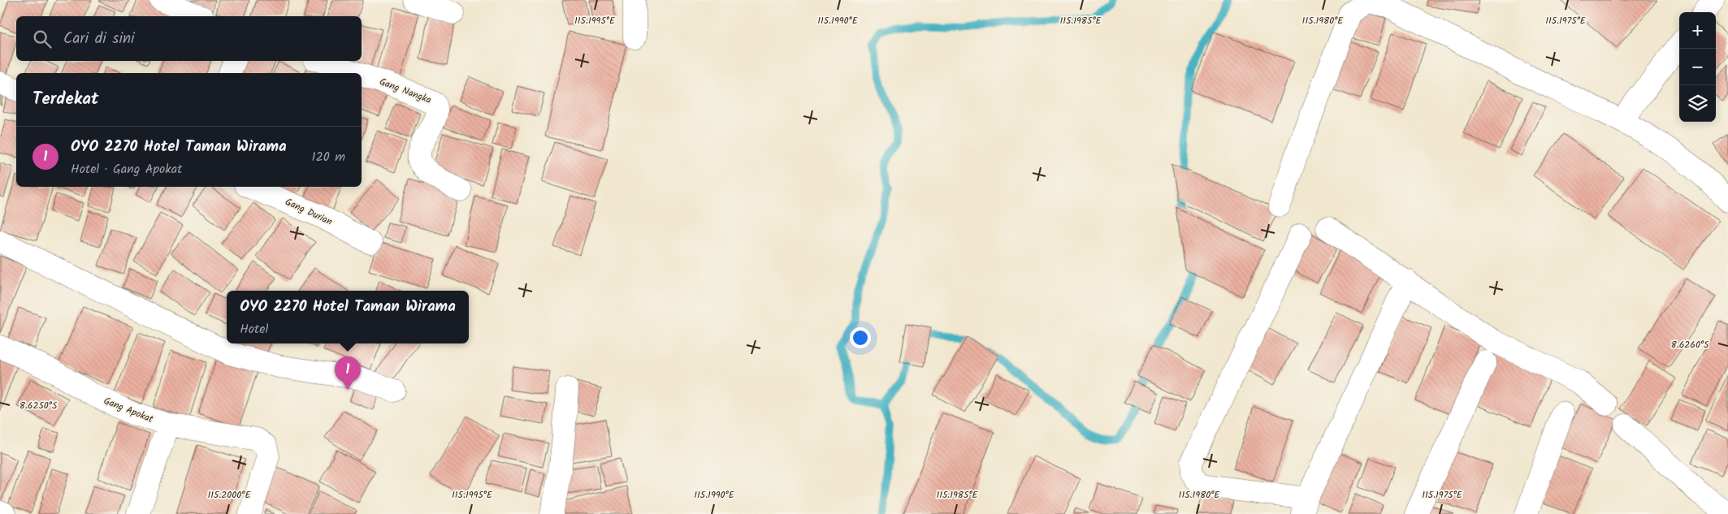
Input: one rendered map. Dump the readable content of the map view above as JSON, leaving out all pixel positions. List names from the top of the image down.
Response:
{
  "streets": {
    "street": ["Gang Nangka", "Gang Durian", "Gang Apokat"]
  },
  "page": {
    "map_buttons": ["+", "−"],
    "search": "Cari di sini",
    "heading": "Terdekat",
    "list": [
      {
        "mark": "1",
        "name": "OYO 2270 Hotel Taman Wirama",
        "note": "Hotel · Gang Apokat",
        "value": "120 m"
      }
    ],
    "popup": ["OYO 2270 Hotel Taman Wirama", "Hotel"],
    "pins": "1"
  },
  "coordinates": [
    "115.1985°E",
    "115.1995°E",
    "115.1990°E",
    "115.1980°E",
    "115.1975°E",
    "8.6260°S",
    "8.6250°S",
    "115.2000°E"
  ]
}
